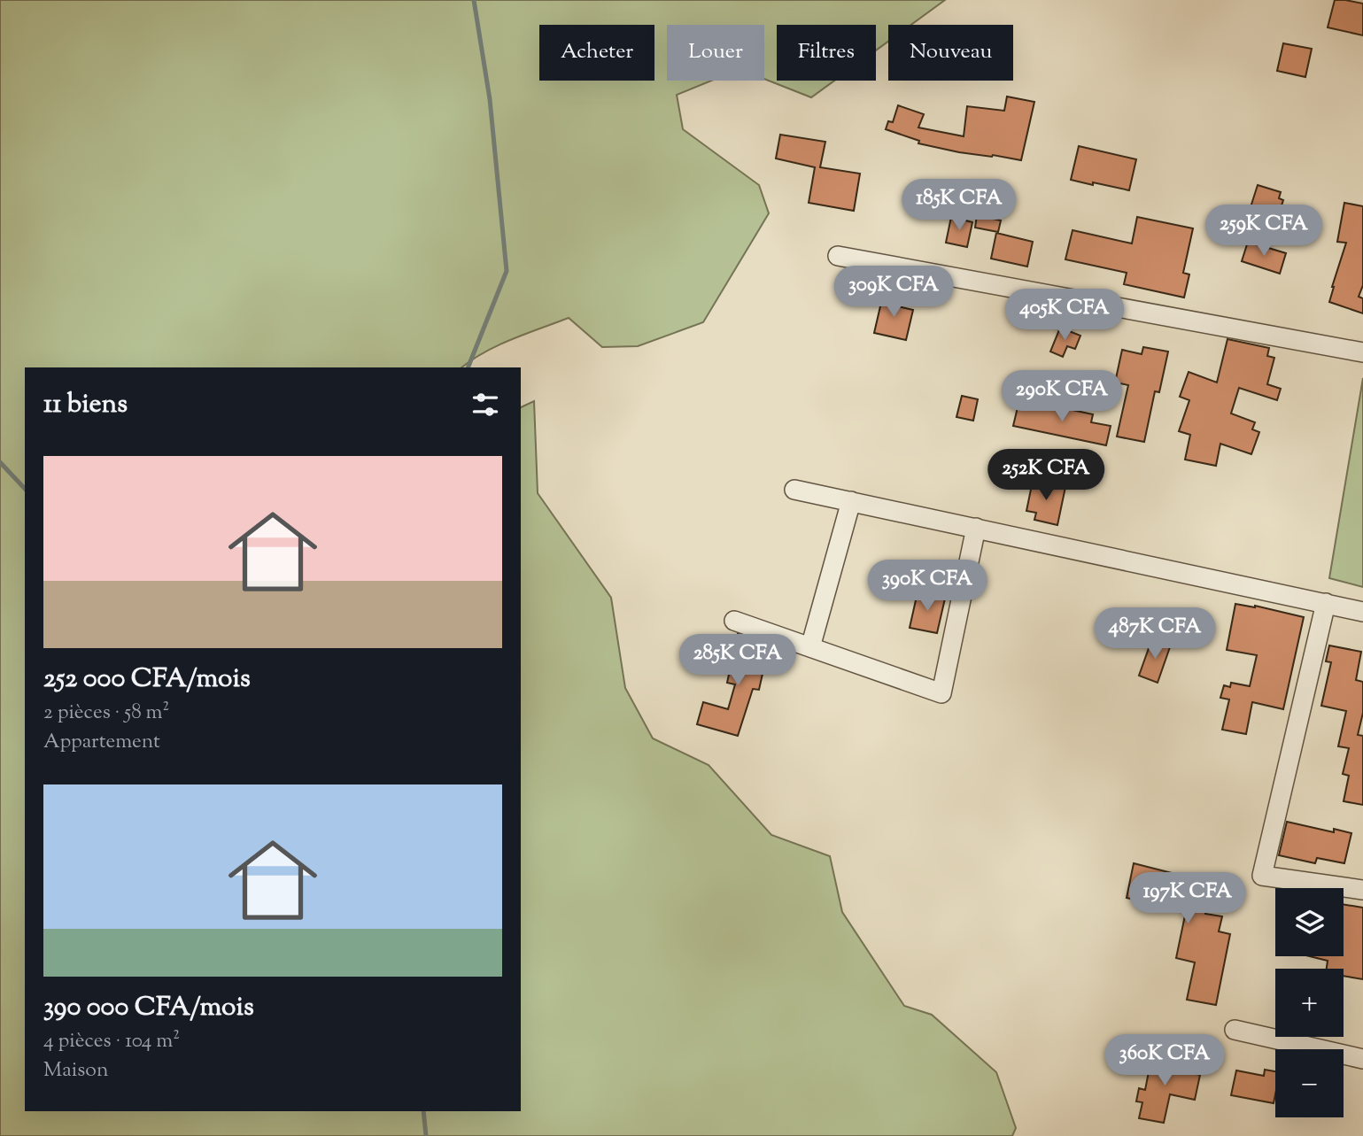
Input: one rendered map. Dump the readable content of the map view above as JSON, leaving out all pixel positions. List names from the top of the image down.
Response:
{
  "page": {
    "chip": [
      "Acheter",
      "Louer",
      "Filtres",
      "Nouveau"
    ],
    "price": [
      "185K CFA",
      "259K CFA",
      "309K CFA",
      "405K CFA",
      "290K CFA",
      "252K CFA",
      "390K CFA",
      "487K CFA",
      "285K CFA",
      "197K CFA",
      "360K CFA"
    ],
    "heading": "11 biens",
    "list": [
      {
        "name": "252 000 CFA/mois",
        "note": "2 pièces · 58 m² · Appartement"
      },
      {
        "name": "390 000 CFA/mois",
        "note": "4 pièces · 104 m² · Maison"
      }
    ],
    "map_buttons": ["+", "−"]
  }
}
